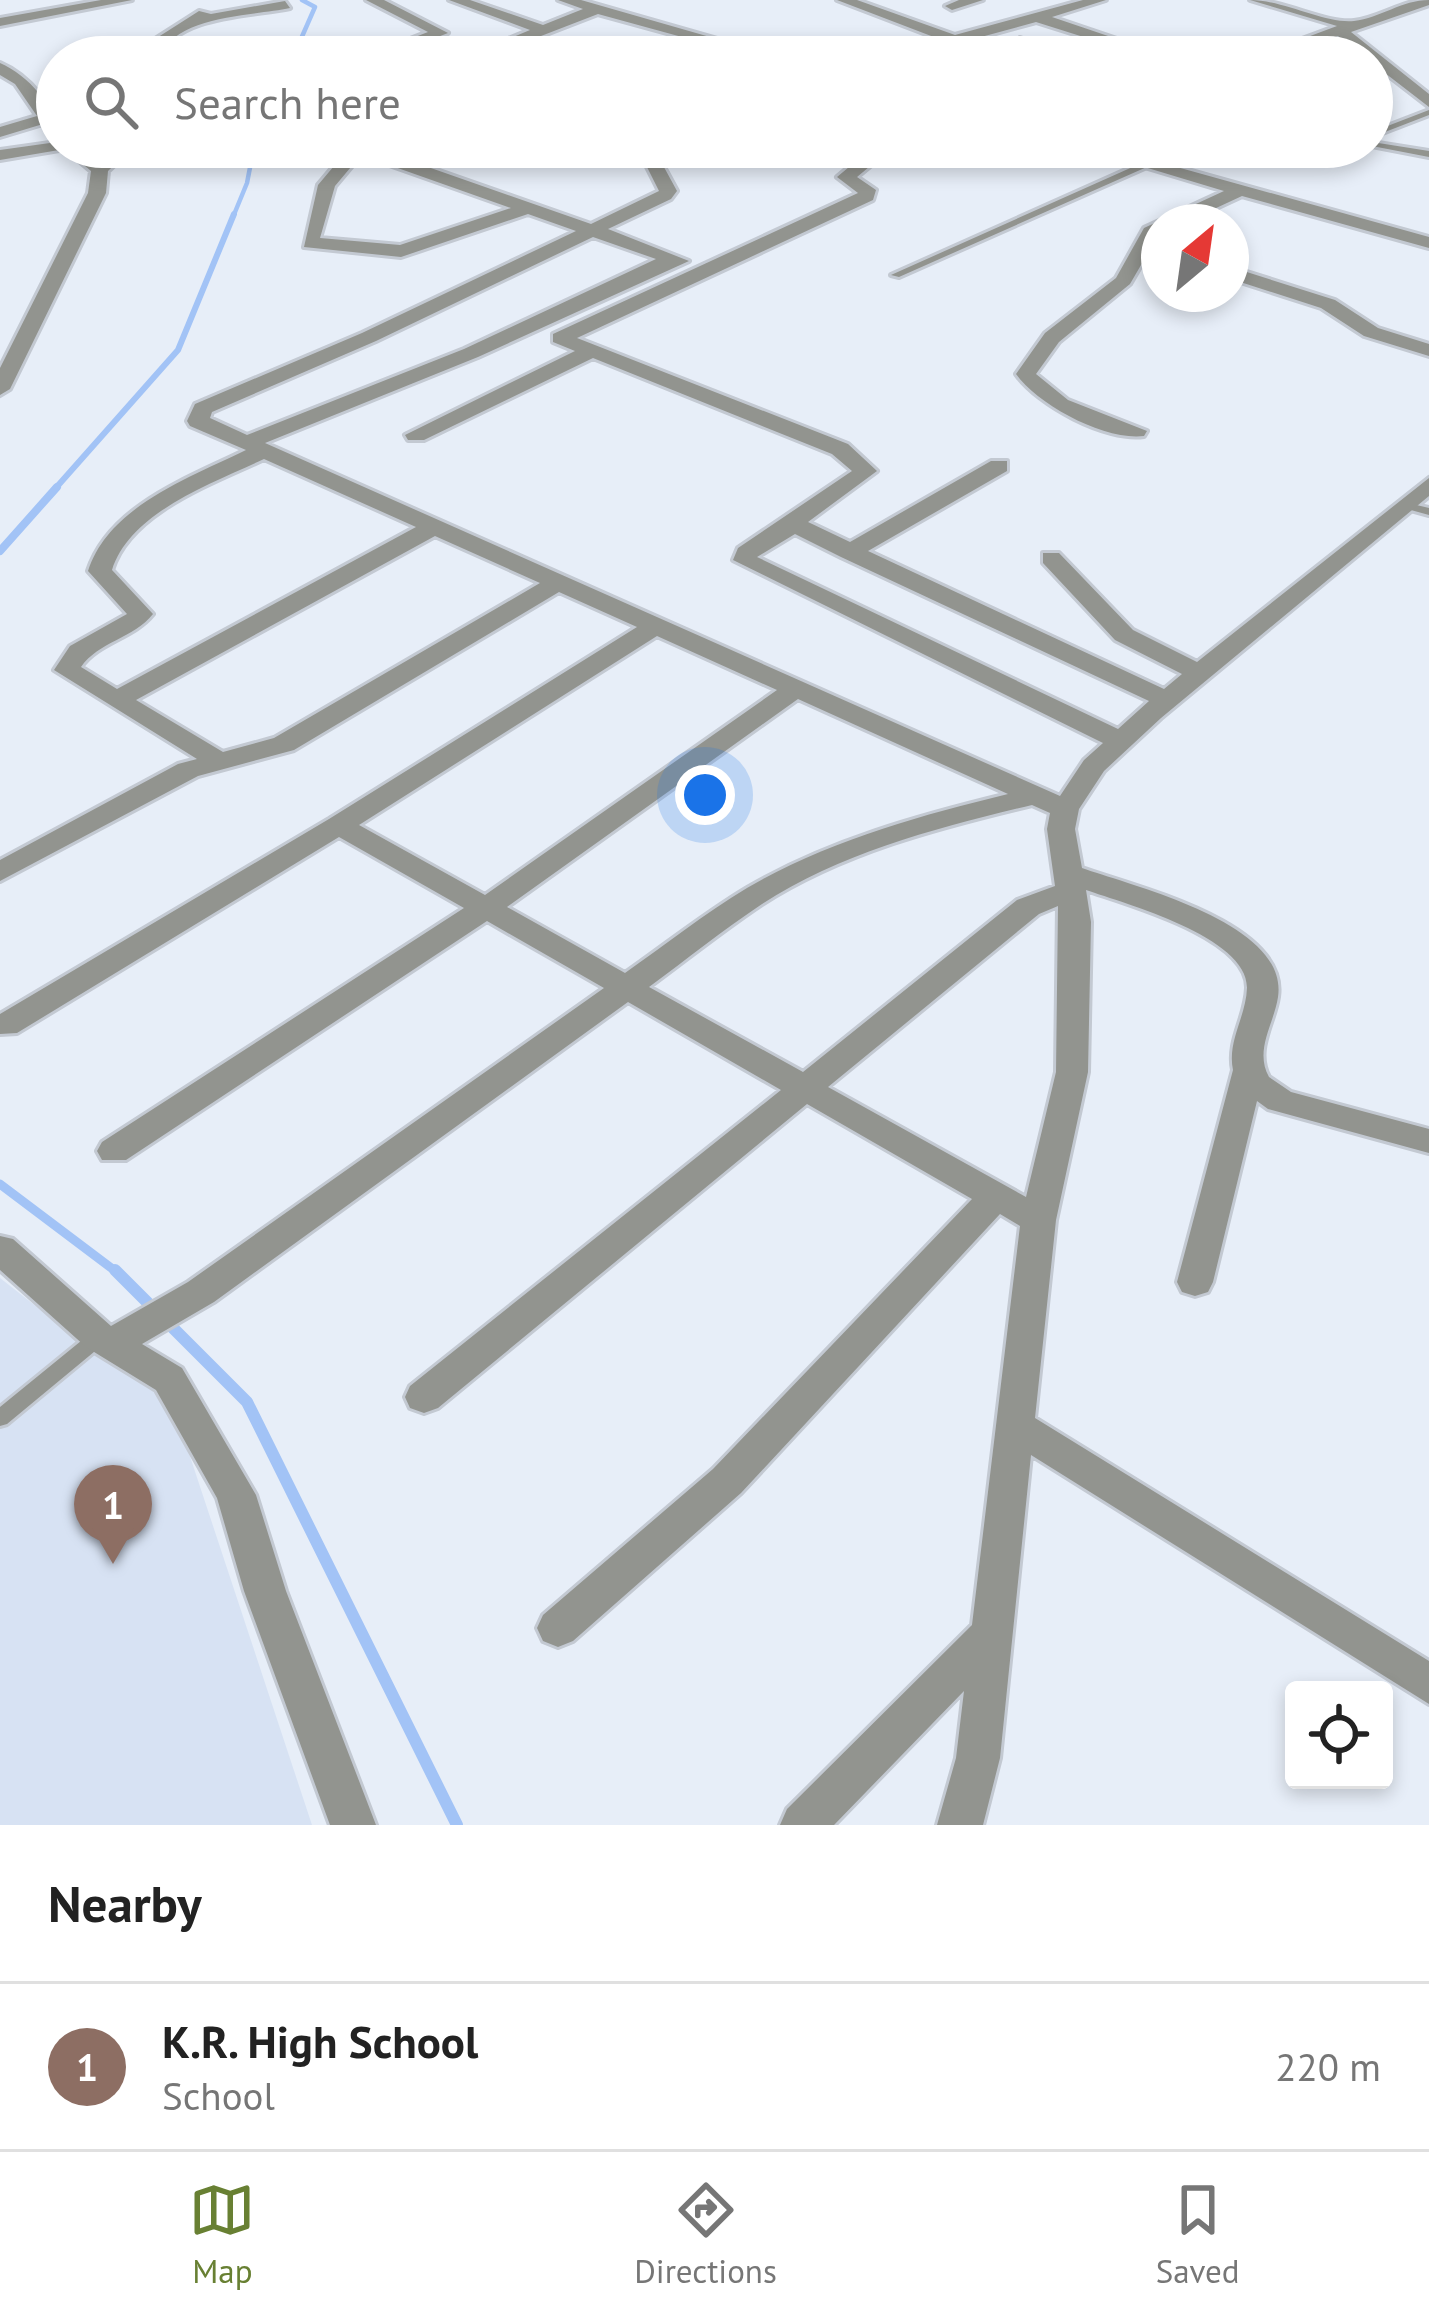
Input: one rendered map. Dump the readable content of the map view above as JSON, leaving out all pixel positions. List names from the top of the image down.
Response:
{
  "north": "top right",
  "page": {
    "search": "Search here",
    "pins": "1",
    "heading": "Nearby",
    "list": [
      {
        "mark": "1",
        "name": "K.R. High School",
        "note": "School",
        "value": "220 m"
      }
    ],
    "nav": ["Map", "Directions", "Saved"]
  }
}
